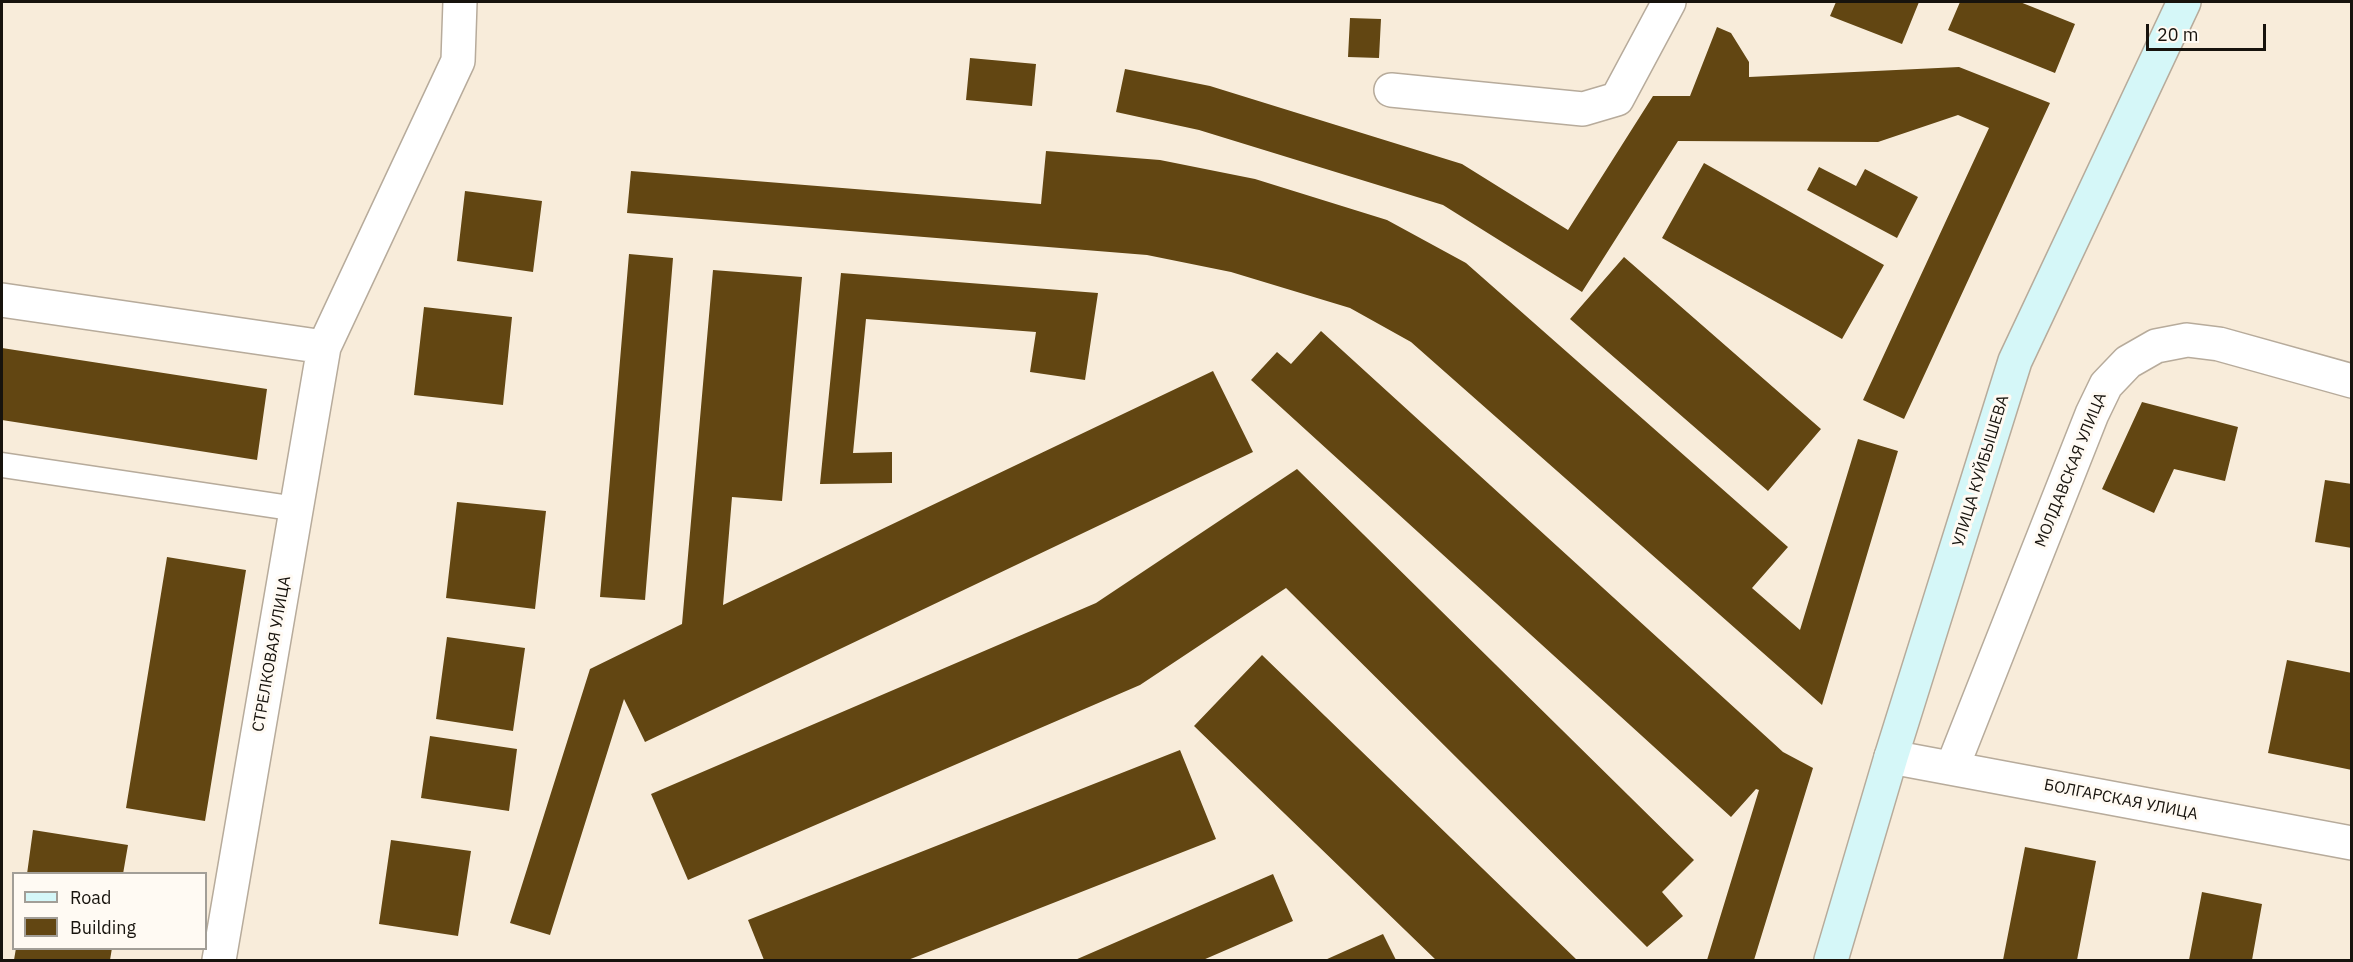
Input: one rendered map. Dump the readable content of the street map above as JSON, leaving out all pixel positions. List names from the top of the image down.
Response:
{
  "streets": {
    "main road": ["УЛИЦА КУЙБЫШЕВА"],
    "street": ["МОЛДАВСКАЯ УЛИЦА", "СТРЕЛКОВАЯ УЛИЦА", "БОЛГАРСКАЯ УЛИЦА"]
  },
  "crossings": [
    ["МОЛДАВСКАЯ УЛИЦА", "БОЛГАРСКАЯ УЛИЦА"],
    ["УЛИЦА КУЙБЫШЕВА", "БОЛГАРСКАЯ УЛИЦА"]
  ],
  "legend": ["Road", "Building"],
  "scale_bar": "20 m"
}
